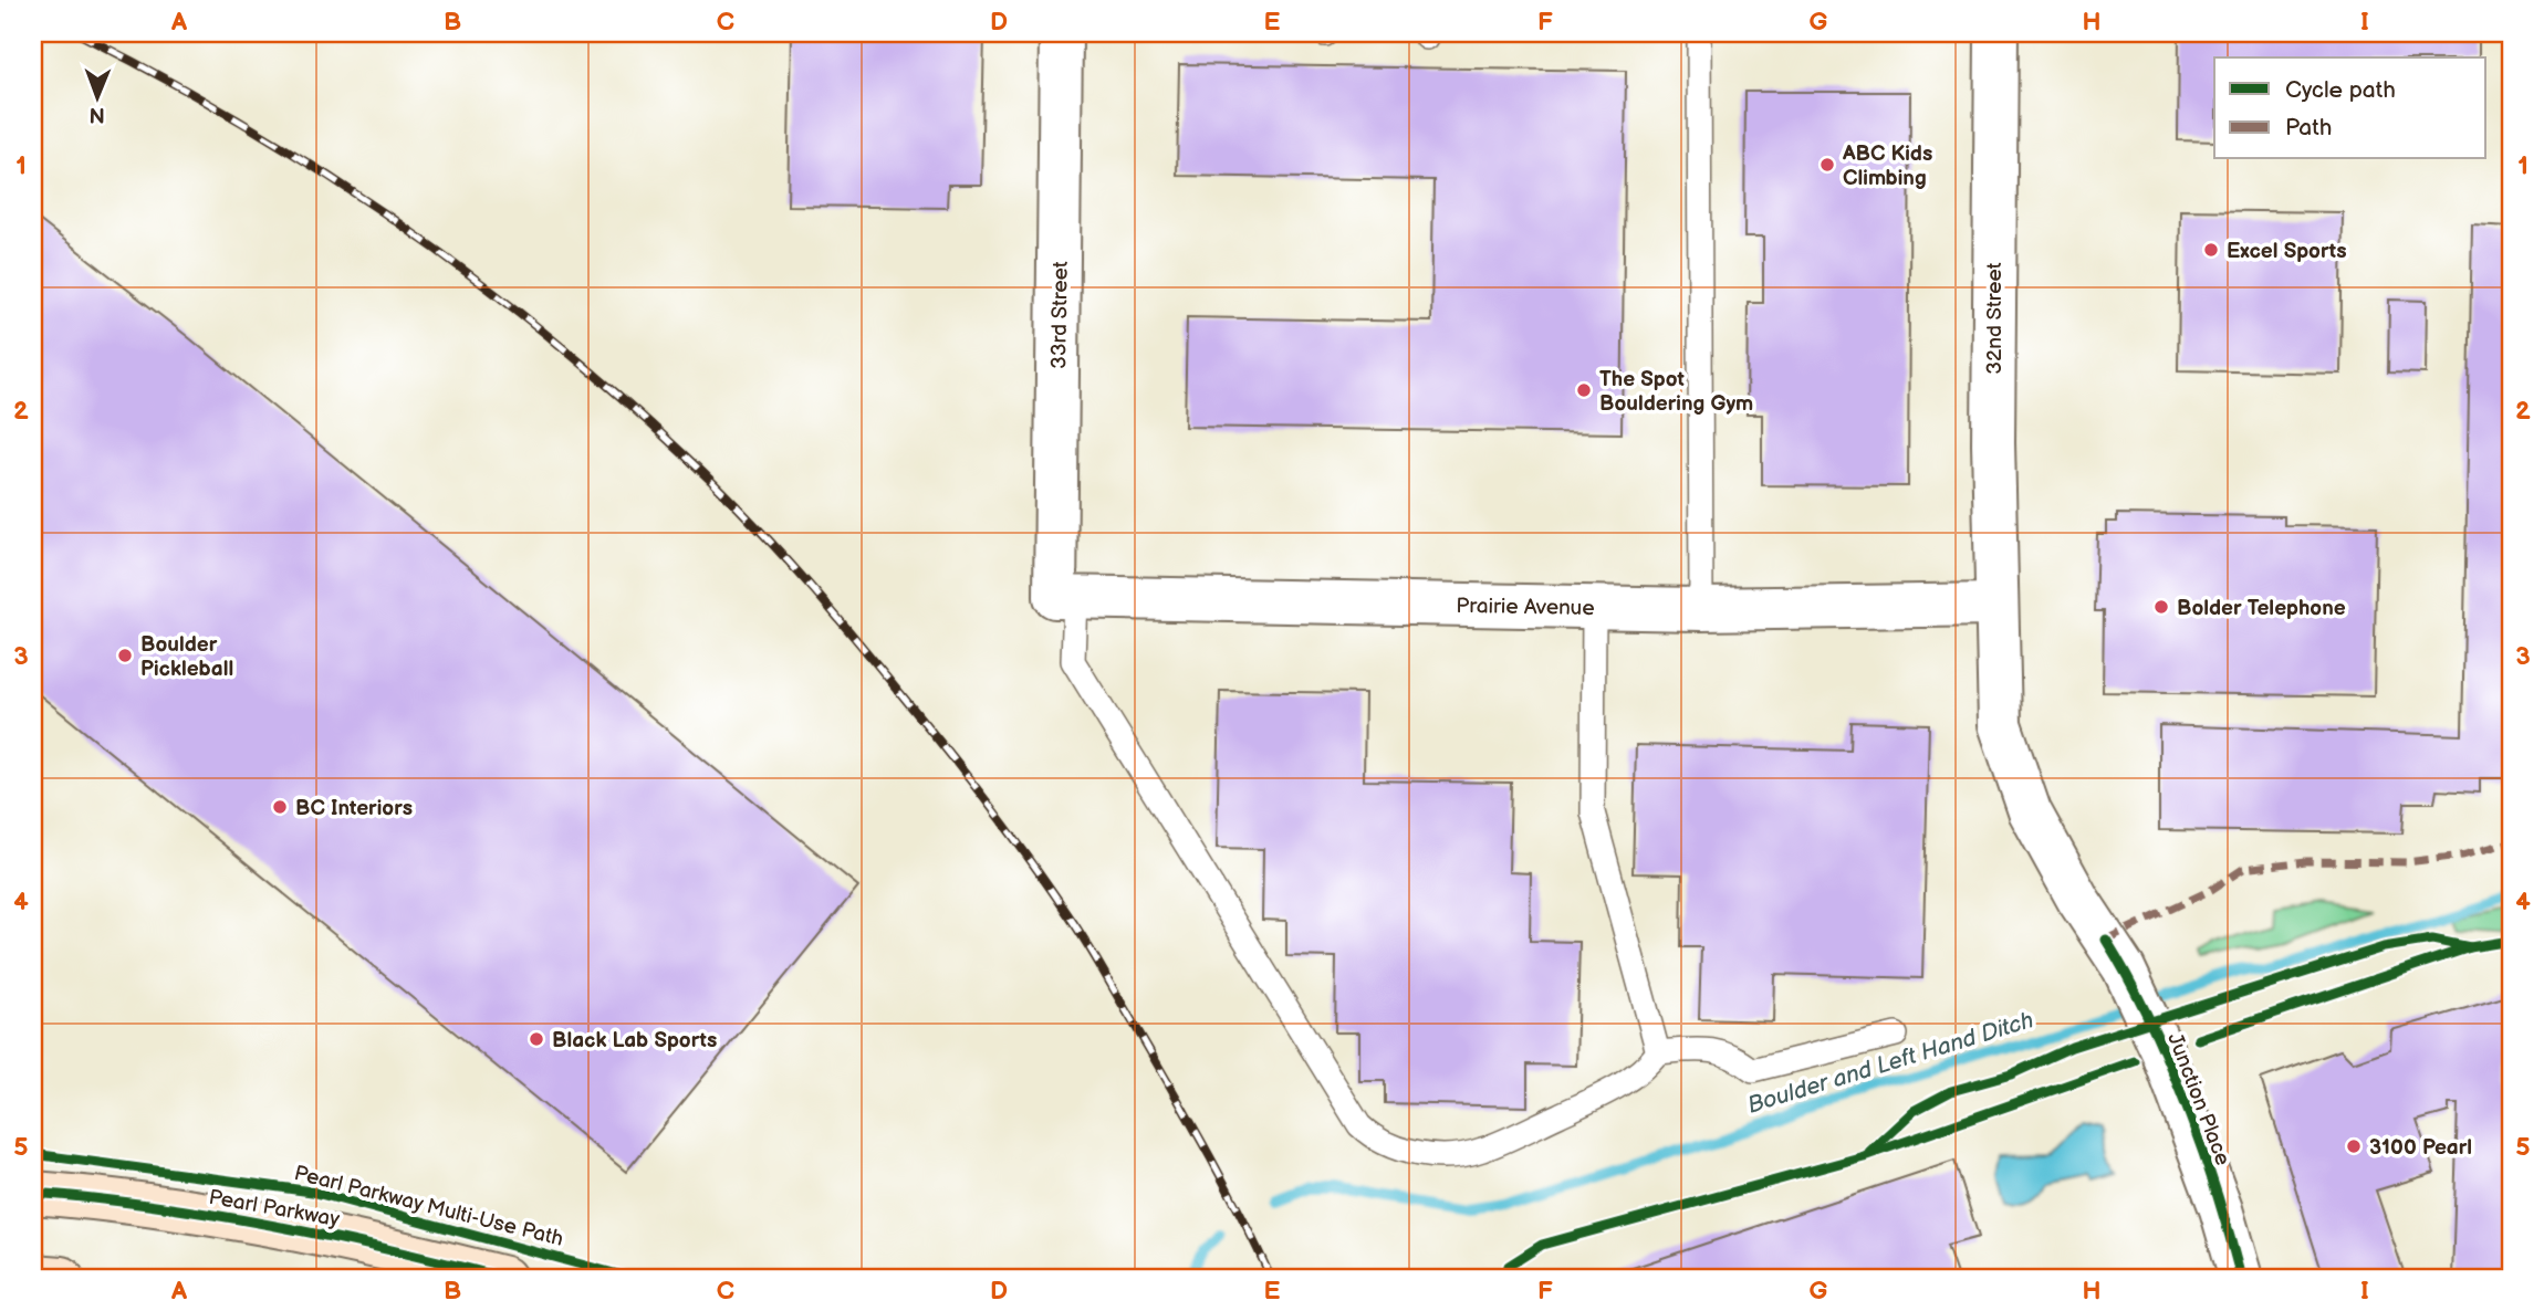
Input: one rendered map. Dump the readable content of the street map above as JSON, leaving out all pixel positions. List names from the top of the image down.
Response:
{
  "streets": {
    "main road": ["Pearl Parkway"],
    "street": [
      "33rd Street",
      "32nd Street",
      "Prairie Avenue",
      "Junction Place"
    ],
    "cycle path": ["Pearl Parkway Multi-Use Path"]
  },
  "crossings": [
    ["33rd Street", "Prairie Avenue"],
    ["32nd Street", "Prairie Avenue"],
    ["32nd Street", "Junction Place"],
    ["Prairie Avenue", "Junction Place"]
  ],
  "water": ["Boulder and Left Hand Ditch"],
  "places": [
    "ABC Kids Climbing",
    "Excel Sports",
    "The Spot Bouldering Gym",
    "Bolder Telephone",
    "Boulder Pickleball",
    "BC Interiors",
    "Black Lab Sports",
    "3100 Pearl"
  ],
  "legend": ["Cycle path", "Path"],
  "north": "bottom",
  "grid": {
    "columns": [
      "A",
      "B",
      "C",
      "D",
      "E",
      "F",
      "G",
      "H",
      "I"
    ],
    "rows": [
      "1",
      "2",
      "3",
      "4",
      "5"
    ]
  }
}
